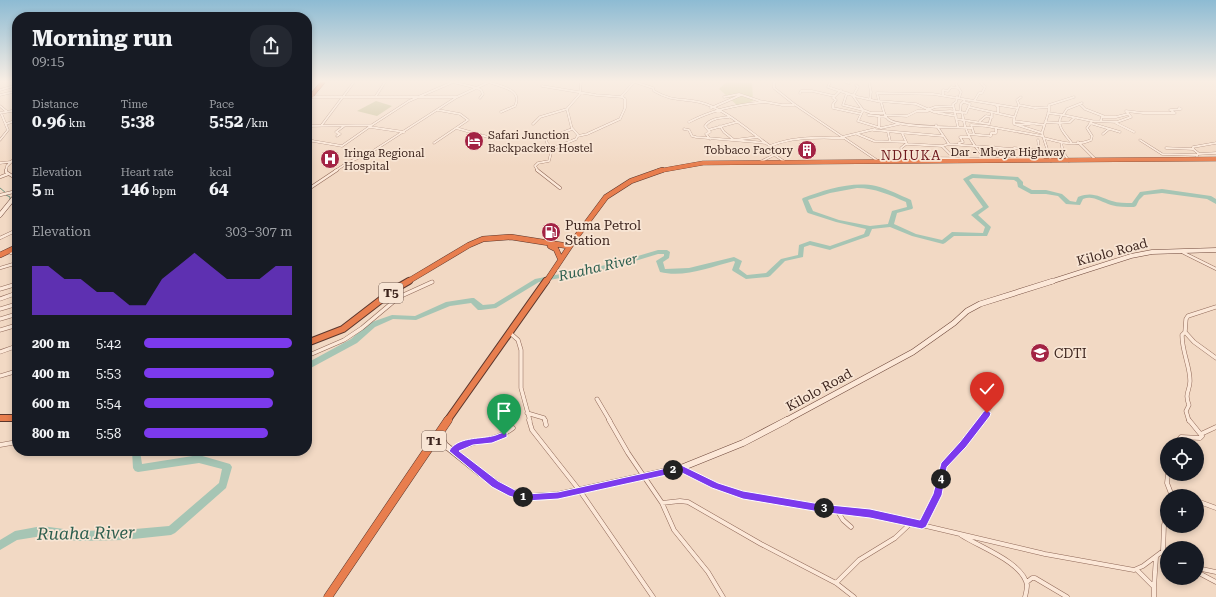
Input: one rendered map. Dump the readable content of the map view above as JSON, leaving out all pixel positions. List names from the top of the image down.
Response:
{
  "streets": {
    "highway": ["Dar - Mbeya Highway", "T5", "T1"],
    "main road": ["Kilolo Road"]
  },
  "crossings": [
    ["Dar - Mbeya Highway", "T5"],
    ["Dar - Mbeya Highway", "T1"],
    ["Kilolo Road", "T1"],
    ["T5", "T1"]
  ],
  "districts": ["NDIUKA"],
  "water": ["Ruaha River"],
  "places": {
    "hotel": ["Safari Junction Backpackers Hostel"],
    "building": ["Tobbaco Factory"],
    "hospital": ["Iringa Regional Hospital"],
    "fuel station": ["Puma Petrol Station"],
    "school or university": ["CDTI"]
  },
  "page": {
    "heading": ["Morning run", "09:15"],
    "stats": [
      ["Distance", "0.96 km"],
      ["Time", "5:38"],
      ["Pace", "5:52 /km"],
      ["Elevation", "5 m"],
      ["Heart rate", "146 bpm"],
      ["kcal", "64"]
    ],
    "chart": ["Elevation", "303–307 m"],
    "list": [
      {
        "name": "200 m",
        "note": "5:42"
      },
      {
        "name": "400 m",
        "note": "5:53"
      },
      {
        "name": "600 m",
        "note": "5:54"
      },
      {
        "name": "800 m",
        "note": "5:58"
      }
    ],
    "map_buttons": ["+", "−"],
    "pins": [
      "2",
      "4",
      "1",
      "3"
    ]
  }
}
